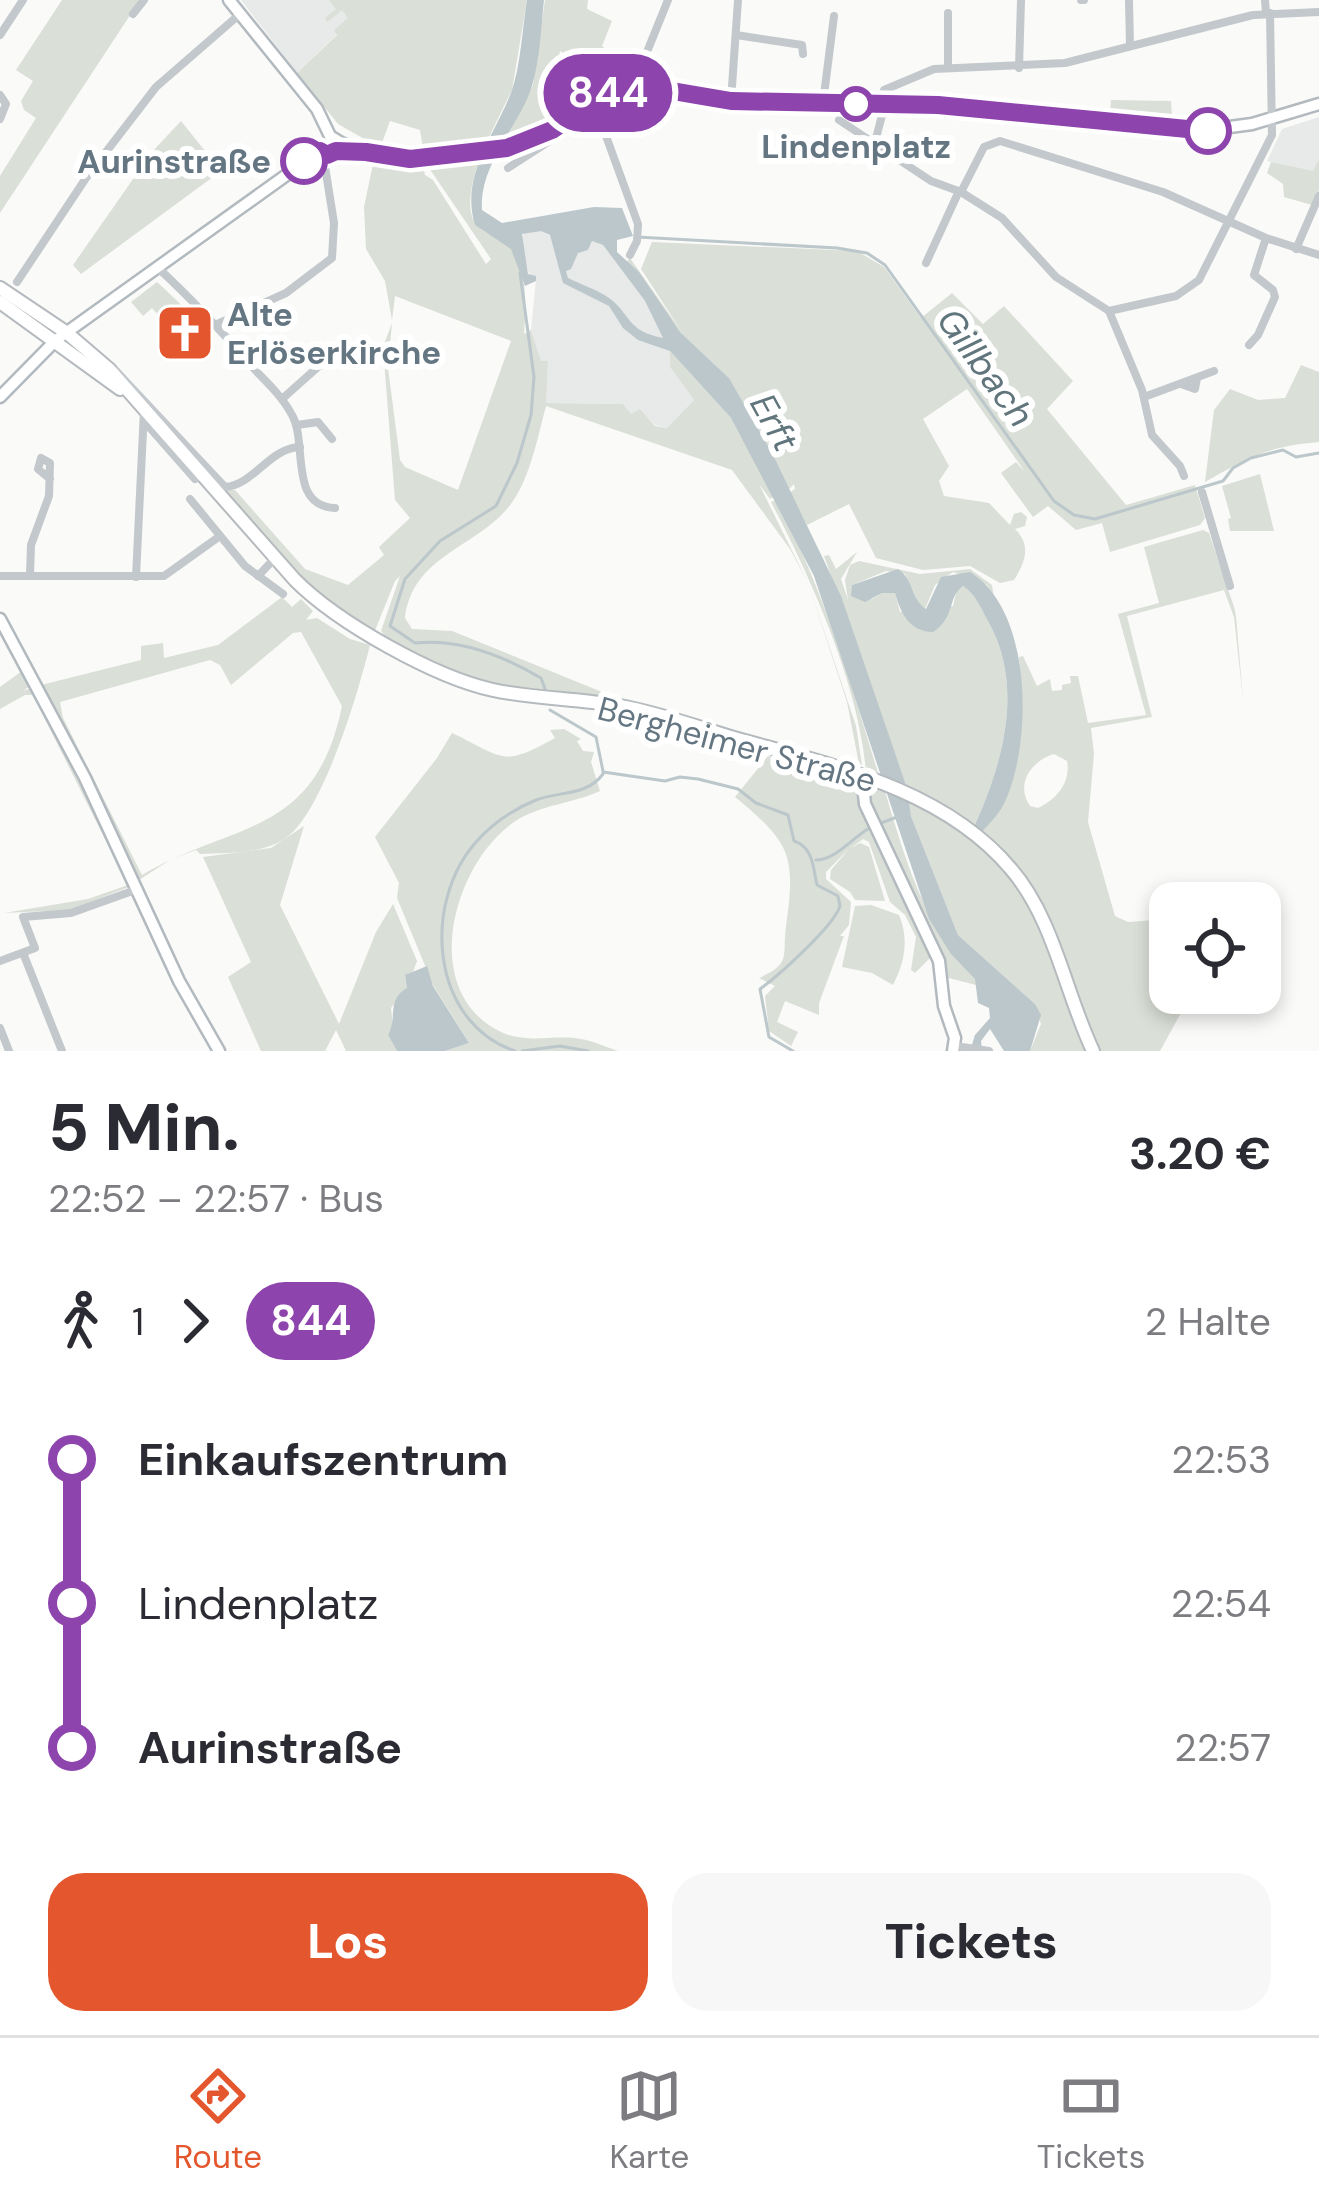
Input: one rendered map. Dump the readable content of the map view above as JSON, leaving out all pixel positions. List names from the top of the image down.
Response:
{
  "streets": {
    "main road": ["Bergheimer Straße"]
  },
  "water": ["Gillbach", "Erft"],
  "places": {
    "other": ["Lindenplatz", "Aurinstraße"],
    "church": ["Alte Erlöserkirche"]
  },
  "lines": ["bus line 844"],
  "page": {
    "on_map": "844",
    "heading": ["5 Min.", "22:52 – 22:57 · Bus", "3.20 €"],
    "legs": ["1", "844", "2 Halte"],
    "list": [
      {
        "name": "Einkaufszentrum",
        "value": "22:53"
      },
      {
        "name": "Lindenplatz",
        "value": "22:54"
      },
      {
        "name": "Aurinstraße",
        "value": "22:57"
      }
    ],
    "buttons": ["Los", "Tickets"],
    "tabs": ["Route", "Karte", "Tickets"]
  }
}
